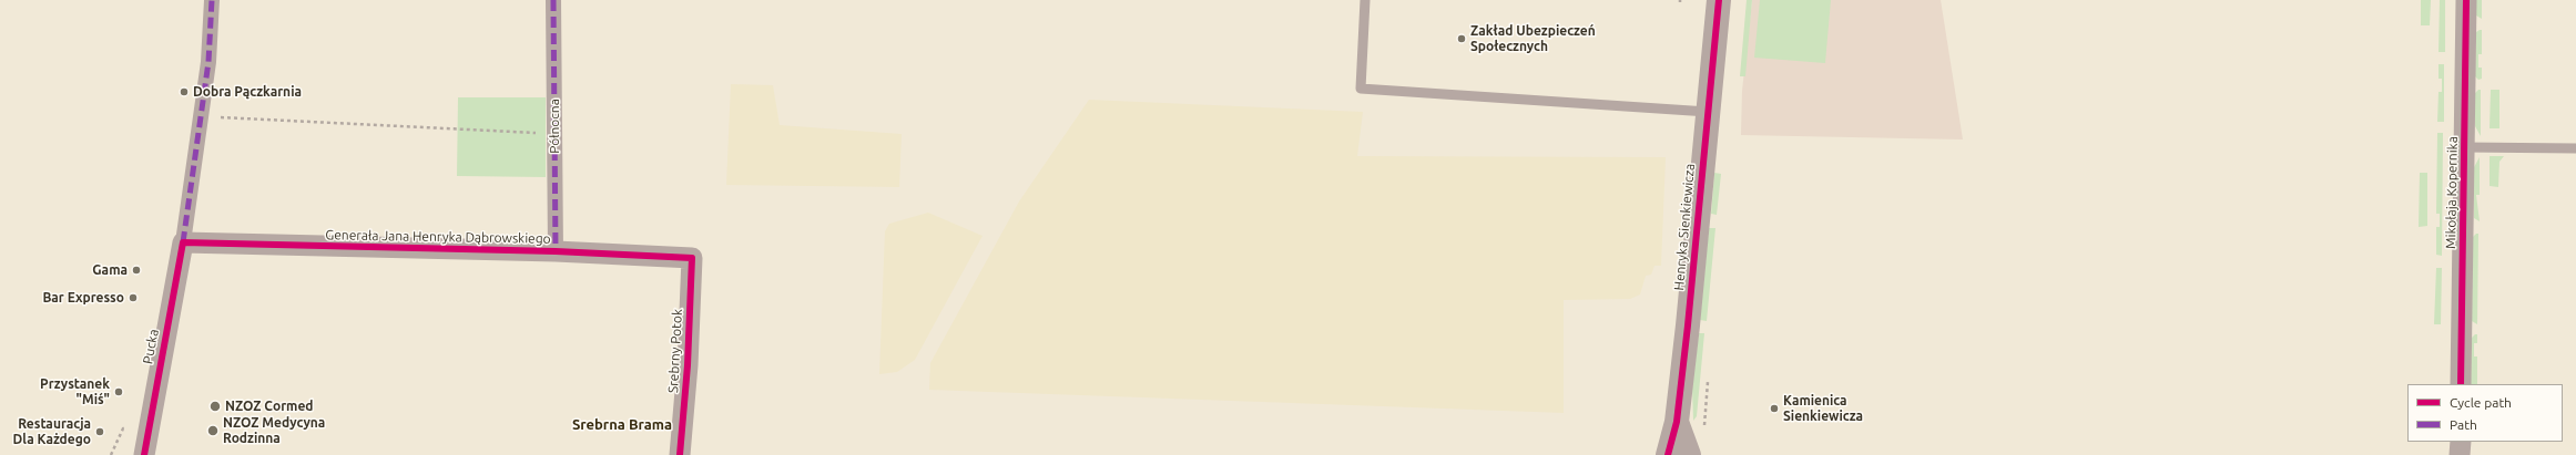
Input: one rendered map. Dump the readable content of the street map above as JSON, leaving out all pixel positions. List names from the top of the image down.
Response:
{
  "streets": {
    "street": [
      "Północna",
      "Mikołaja Kopernika",
      "Henryka Sienkiewicza",
      "Generała Jana Henryka Dąbrowskiego",
      "Pucka",
      "Srebrny Potok"
    ]
  },
  "crossings": [
    ["Północna", "Generała Jana Henryka Dąbrowskiego"],
    ["Generała Jana Henryka Dąbrowskiego", "Pucka"],
    ["Generała Jana Henryka Dąbrowskiego", "Srebrny Potok"]
  ],
  "districts": ["Srebrna Brama"],
  "places": [
    "Zakład Ubezpieczeń Społecznych",
    "Dobra Pączkarnia",
    "Gama",
    "Bar Expresso",
    "Przystanek \"Miś\"",
    "NZOZ Cormed",
    "Kamienica Sienkiewicza",
    "NZOZ Medycyna Rodzinna",
    "Restauracja Dla Każdego"
  ],
  "legend": ["Cycle path", "Path"]
}
